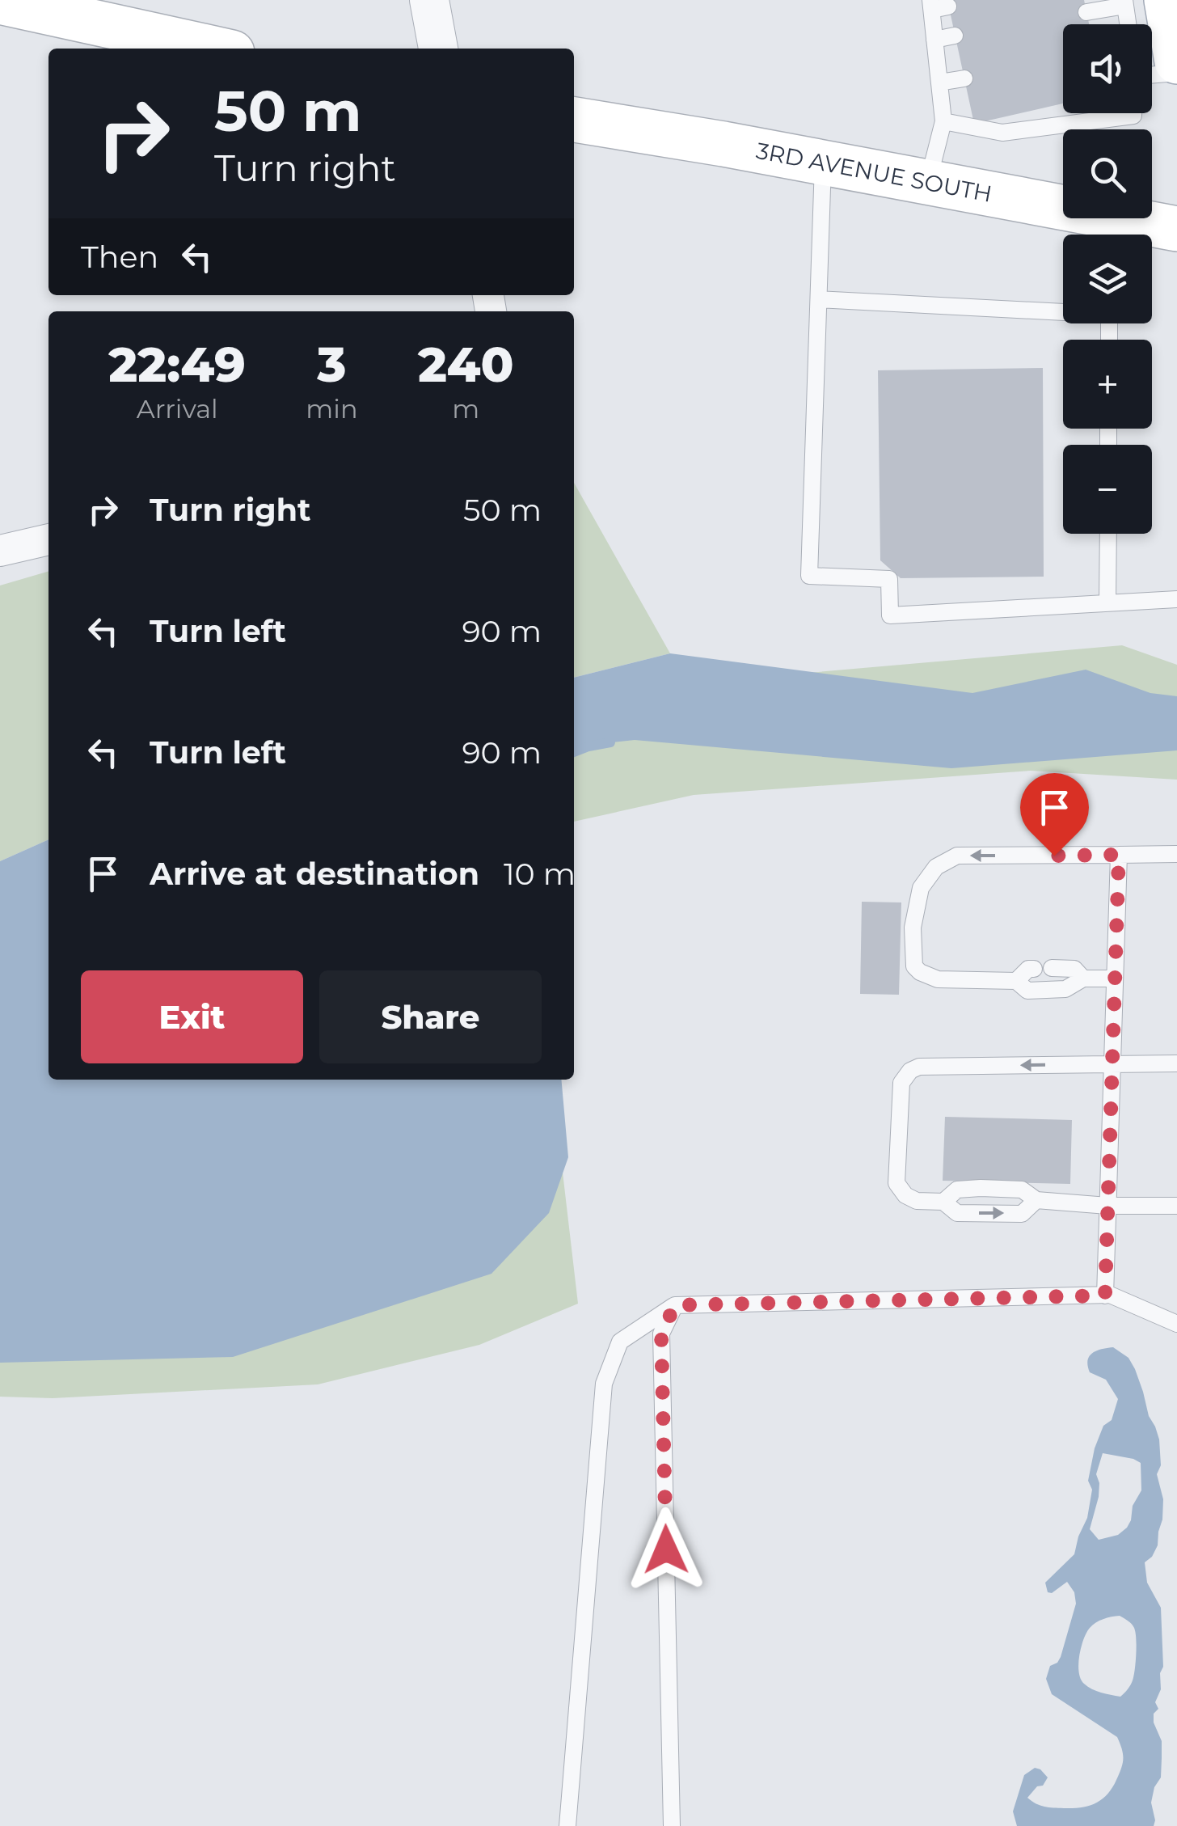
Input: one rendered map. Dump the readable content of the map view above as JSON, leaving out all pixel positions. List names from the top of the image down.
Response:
{
  "streets": {
    "main road": ["3RD AVENUE SOUTH"]
  },
  "page": {
    "map_buttons": ["+", "−"],
    "turn": ["50 m", "Turn right"],
    "then": "Then",
    "eta": [
      "22:49",
      "Arrival",
      "3",
      "min",
      "240",
      "m"
    ],
    "list": [
      {
        "name": "Turn right",
        "value": "50 m"
      },
      {
        "name": "Turn left",
        "value": "90 m"
      },
      {
        "name": "Turn left",
        "value": "90 m"
      },
      {
        "name": "Arrive at destination",
        "value": "10 m"
      }
    ],
    "buttons": ["Exit", "Share"]
  }
}
